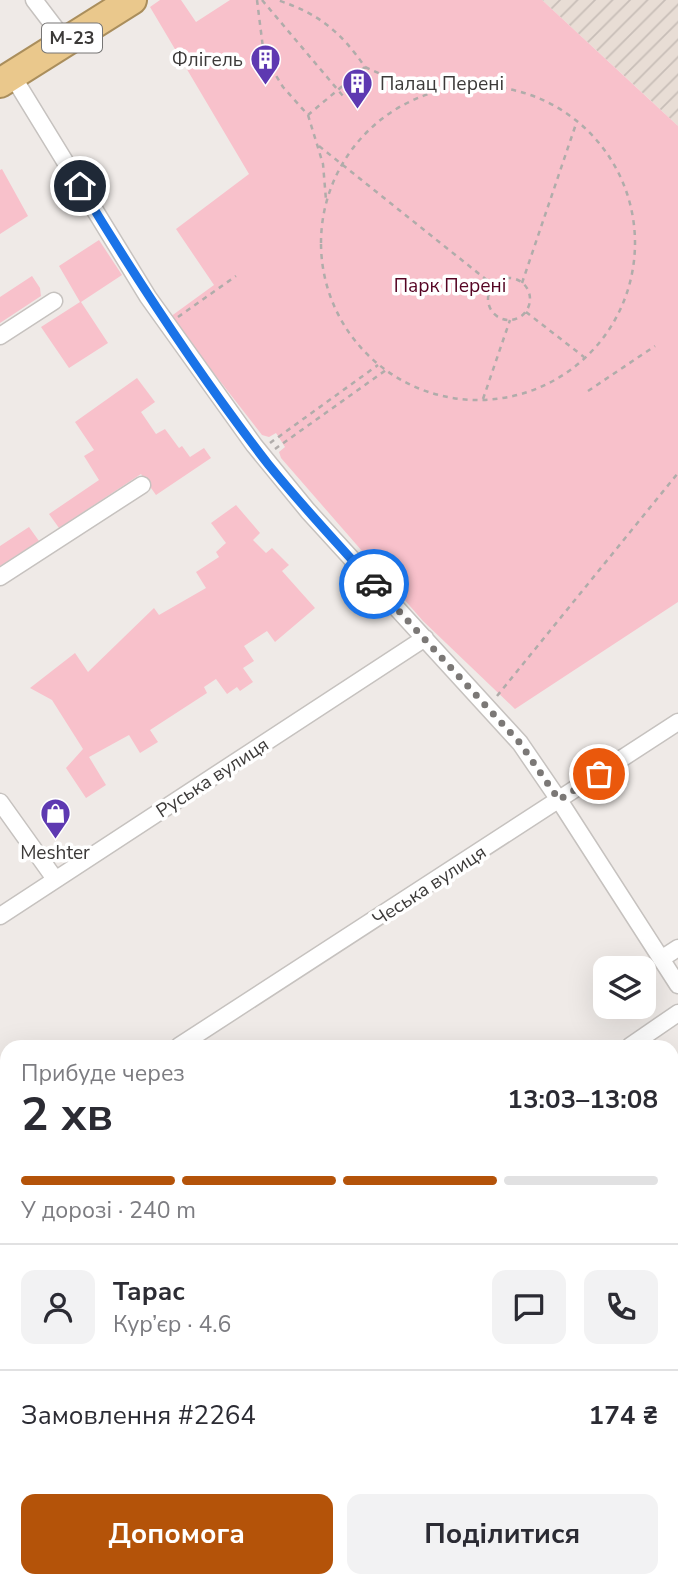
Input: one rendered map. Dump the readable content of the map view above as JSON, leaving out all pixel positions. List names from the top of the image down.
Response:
{
  "streets": {
    "highway": ["М-23"],
    "street": ["Руська вулиця", "Чеська вулиця"]
  },
  "parks": ["Парк Перені"],
  "places": {
    "building": ["Флігель", "Палац Перені"],
    "shop": ["Meshter"]
  },
  "page": {
    "heading": ["2 хв", "Прибуде через", "13:03–13:08"],
    "panel": [
      "Тарас",
      "Кур’єр · 4.6",
      "Замовлення #2264",
      "174 ₴"
    ],
    "bar": "У дорозі · 240 m",
    "buttons": ["Допомога", "Поділитися"]
  }
}
